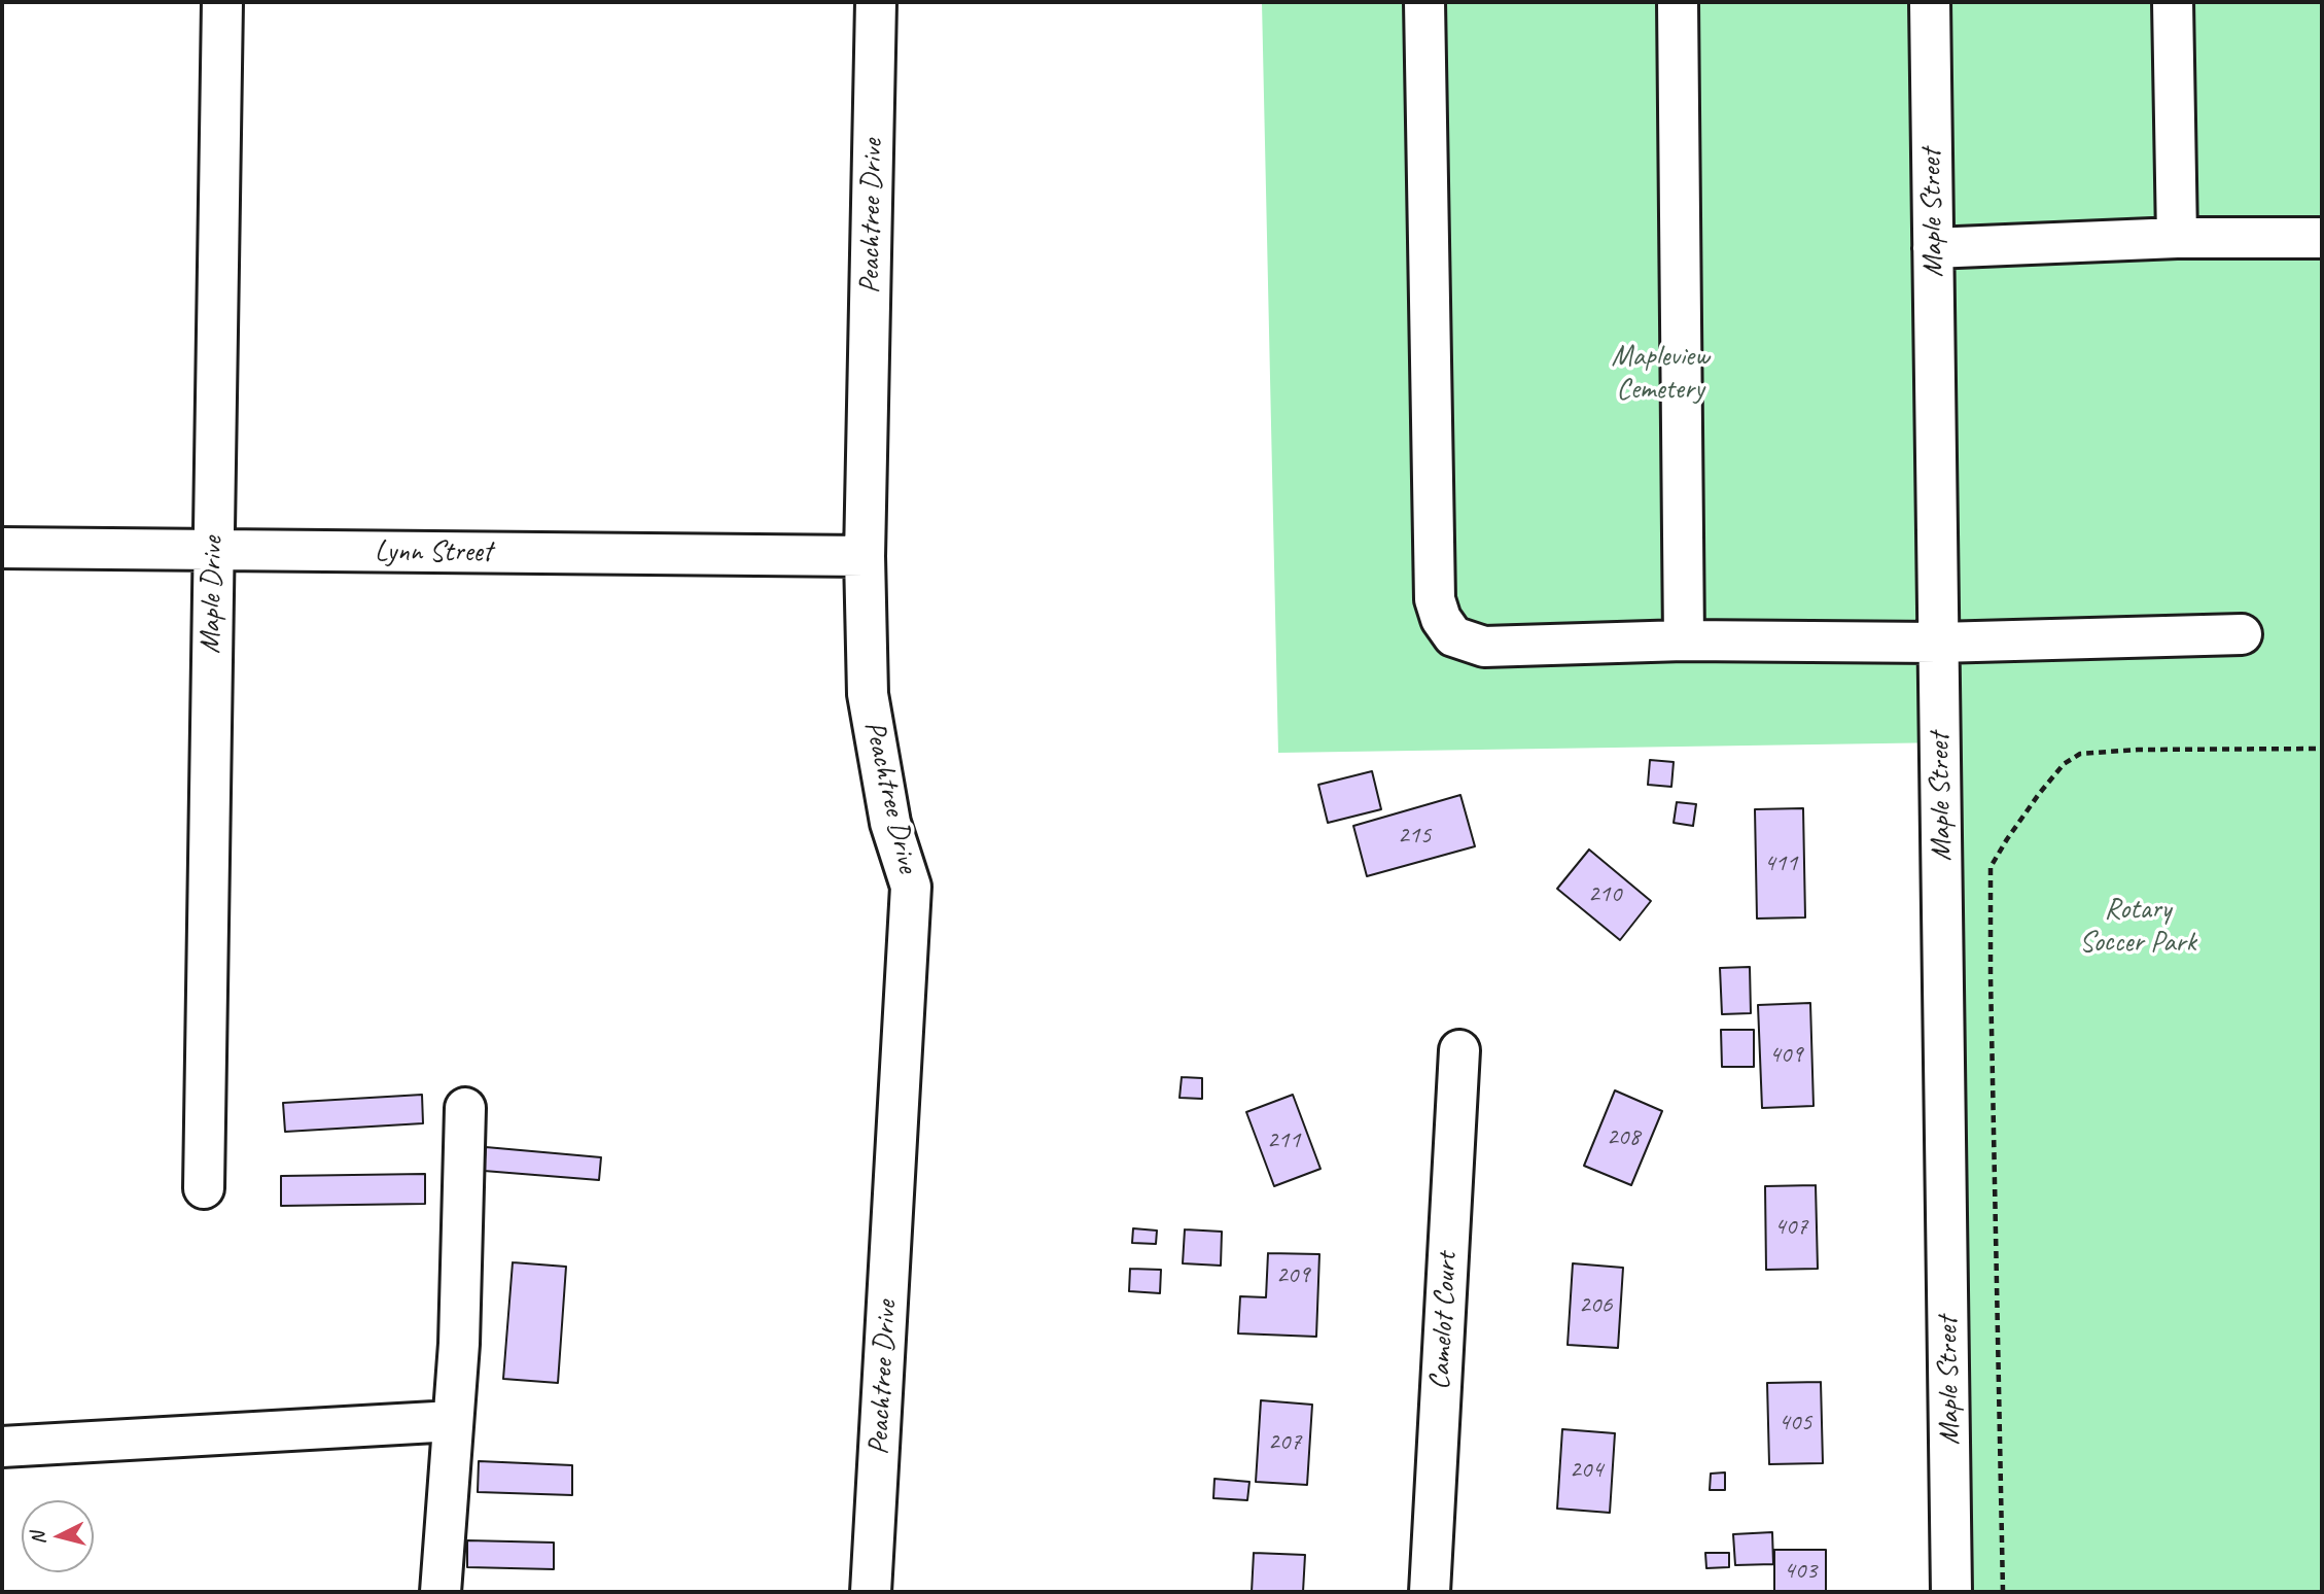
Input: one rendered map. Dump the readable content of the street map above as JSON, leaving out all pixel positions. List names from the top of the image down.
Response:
{
  "streets": {
    "street": [
      "Maple Street",
      "Peachtree Drive",
      "Lynn Street",
      "Maple Drive",
      "Camelot Court"
    ]
  },
  "crossings": [
    ["Peachtree Drive", "Lynn Street"],
    ["Lynn Street", "Maple Drive"]
  ],
  "parks": ["Mapleview Cemetery", "Rotary Soccer Park"],
  "house_numbers": [
    "215",
    "411",
    "210",
    "409",
    "208",
    "211",
    "407",
    "209",
    "206",
    "405",
    "207",
    "204",
    "403"
  ],
  "north": "left"
}
